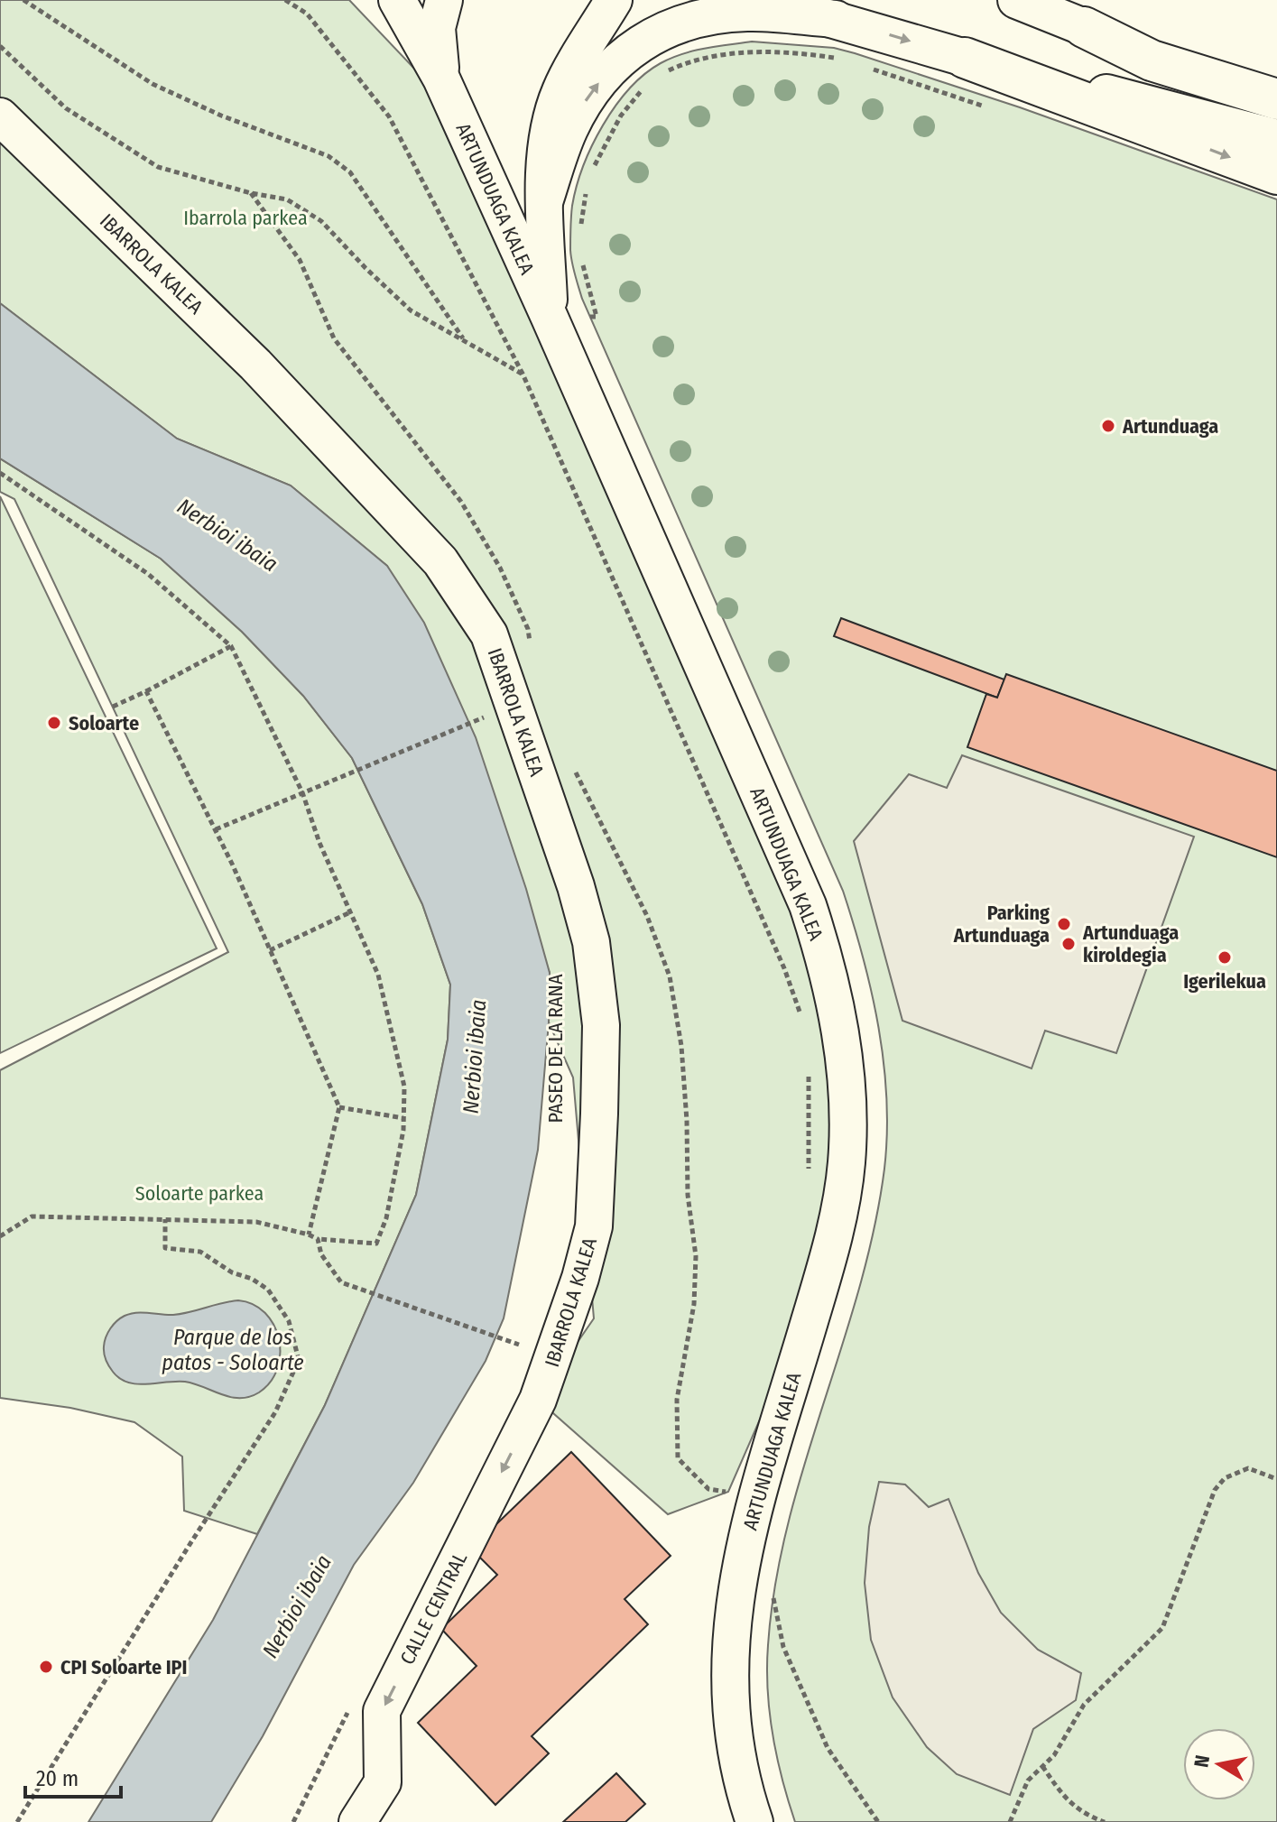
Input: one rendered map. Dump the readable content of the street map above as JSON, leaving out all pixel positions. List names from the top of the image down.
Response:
{
  "streets": {
    "street": ["ARTUNDUAGA KALEA", "IBARROLA KALEA", "CALLE CENTRAL"]
  },
  "crossings": [
    ["IBARROLA KALEA", "CALLE CENTRAL"]
  ],
  "one_way": ["CALLE CENTRAL"],
  "water": ["Nerbioi ibaia", "Parque de los patos - Soloarte"],
  "parks": ["Ibarrola parkea", "Soloarte parkea"],
  "places": [
    "Artunduaga",
    "Soloarte",
    "Parking Artunduaga",
    "Artunduaga kiroldegia",
    "Igerilekua",
    "CPI Soloarte IPI"
  ],
  "scale_bar": "20 m",
  "north": "left"
}
